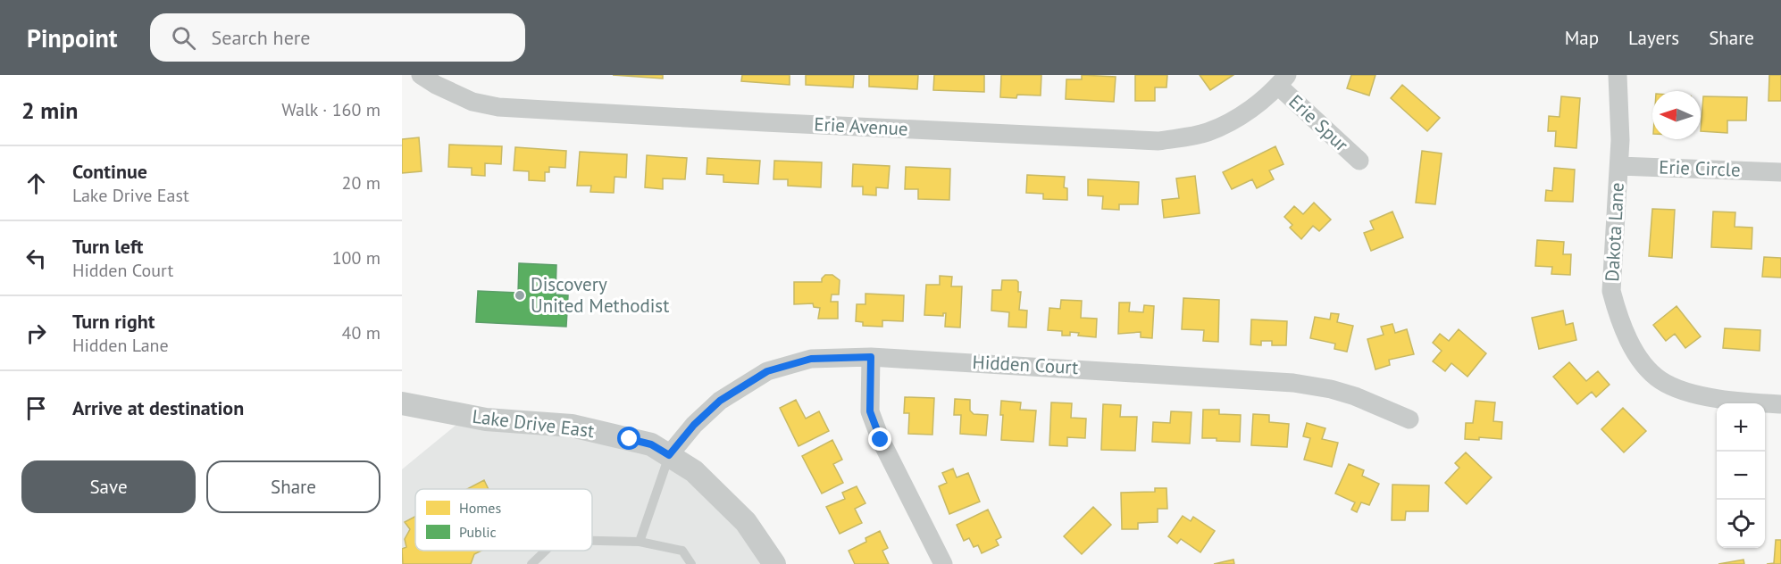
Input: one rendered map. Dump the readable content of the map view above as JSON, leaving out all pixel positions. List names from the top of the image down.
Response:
{
  "streets": {
    "street": [
      "Erie Spur",
      "Erie Avenue",
      "Erie Circle",
      "Dakota Lane",
      "Hidden Court",
      "Lake Drive East"
    ]
  },
  "crossings": [
    ["Erie Spur", "Erie Avenue"],
    ["Erie Circle", "Dakota Lane"],
    ["Hidden Court", "Lake Drive East"]
  ],
  "places": ["Discovery United Methodist"],
  "legend": ["Homes", "Public"],
  "north": "left",
  "page": {
    "header": "Pinpoint",
    "search": "Search here",
    "nav": ["Map", "Layers", "Share"],
    "heading": ["2 min", "Walk · 160 m"],
    "list": [
      ["Continue", "Lake Drive East", "20 m"],
      ["Turn left", "Hidden Court", "100 m"],
      ["Turn right", "Hidden Lane", "40 m"],
      "Arrive at destination"
    ],
    "map_buttons": ["+", "−"],
    "buttons": ["Save", "Share"]
  }
}
